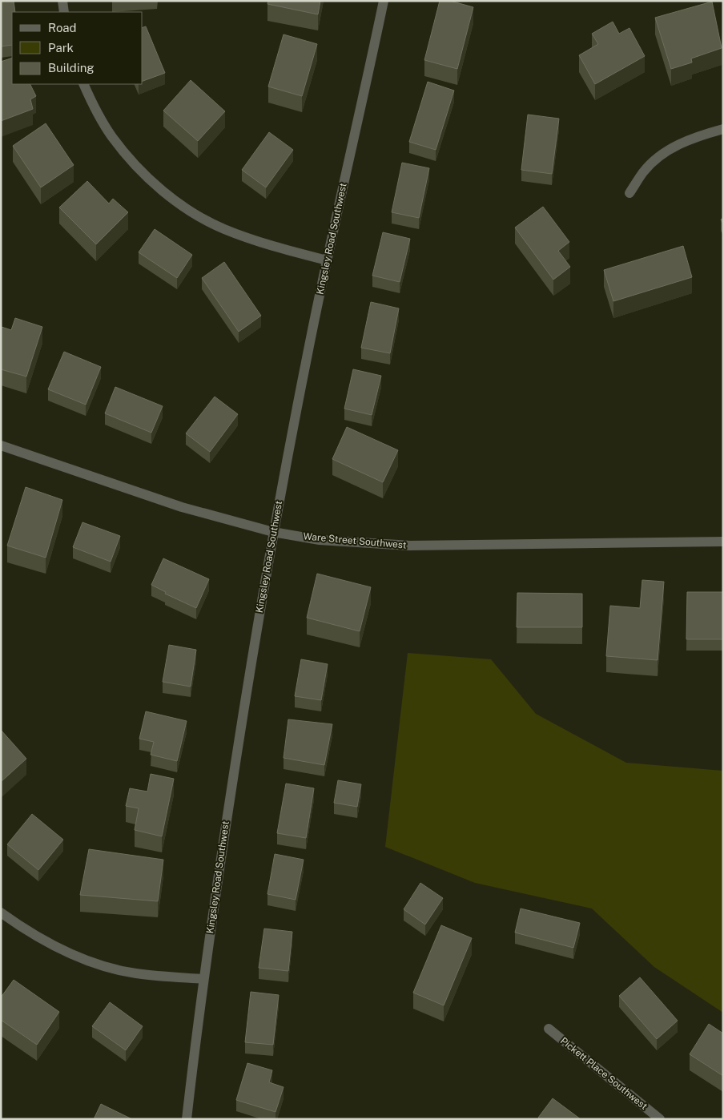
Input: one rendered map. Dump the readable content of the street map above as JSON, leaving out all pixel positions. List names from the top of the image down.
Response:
{
  "streets": {
    "street": ["Kingsley Road Southwest", "Ware Street Southwest", "Pickett Place Southwest"]
  },
  "crossings": [
    ["Kingsley Road Southwest", "Ware Street Southwest"]
  ],
  "legend": ["Road", "Park", "Building"]
}
